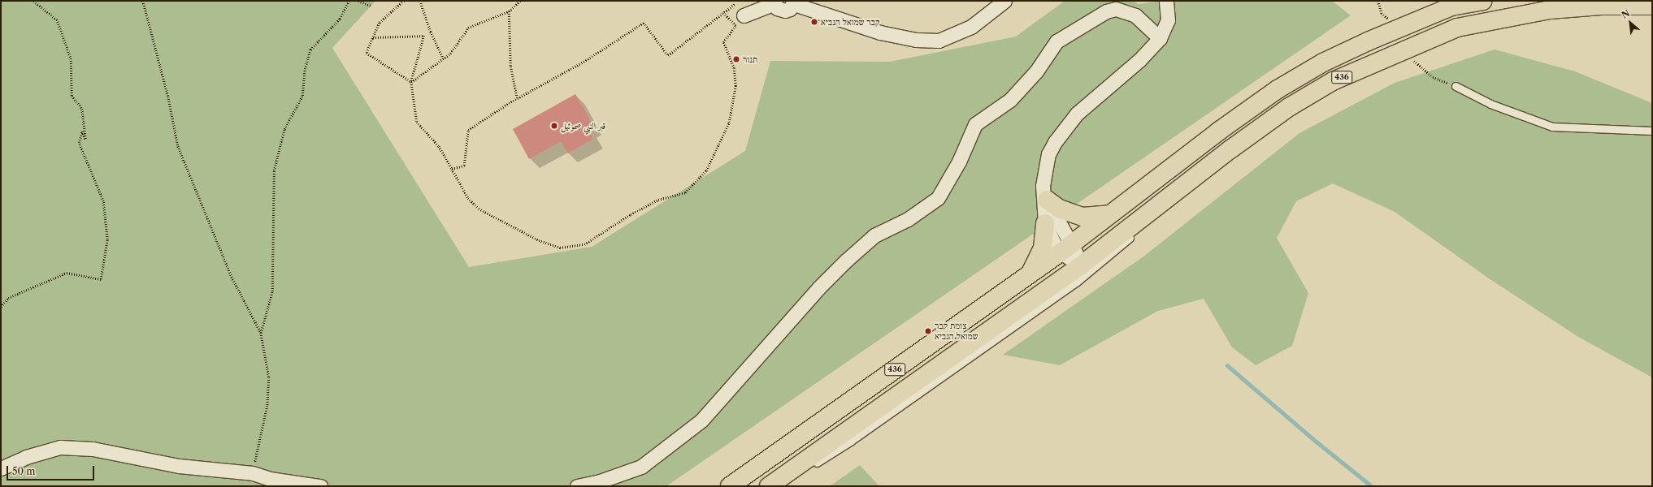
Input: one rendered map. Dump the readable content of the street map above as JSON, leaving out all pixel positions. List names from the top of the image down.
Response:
{
  "streets": {
    "main road": ["436"]
  },
  "places": [
    "קבר שמואל הנביא",
    "תנור",
    "قبر النبي صموئيل",
    "צומת קבר שמואל הנביא"
  ],
  "scale_bar": "50 m",
  "north": "top left"
}
